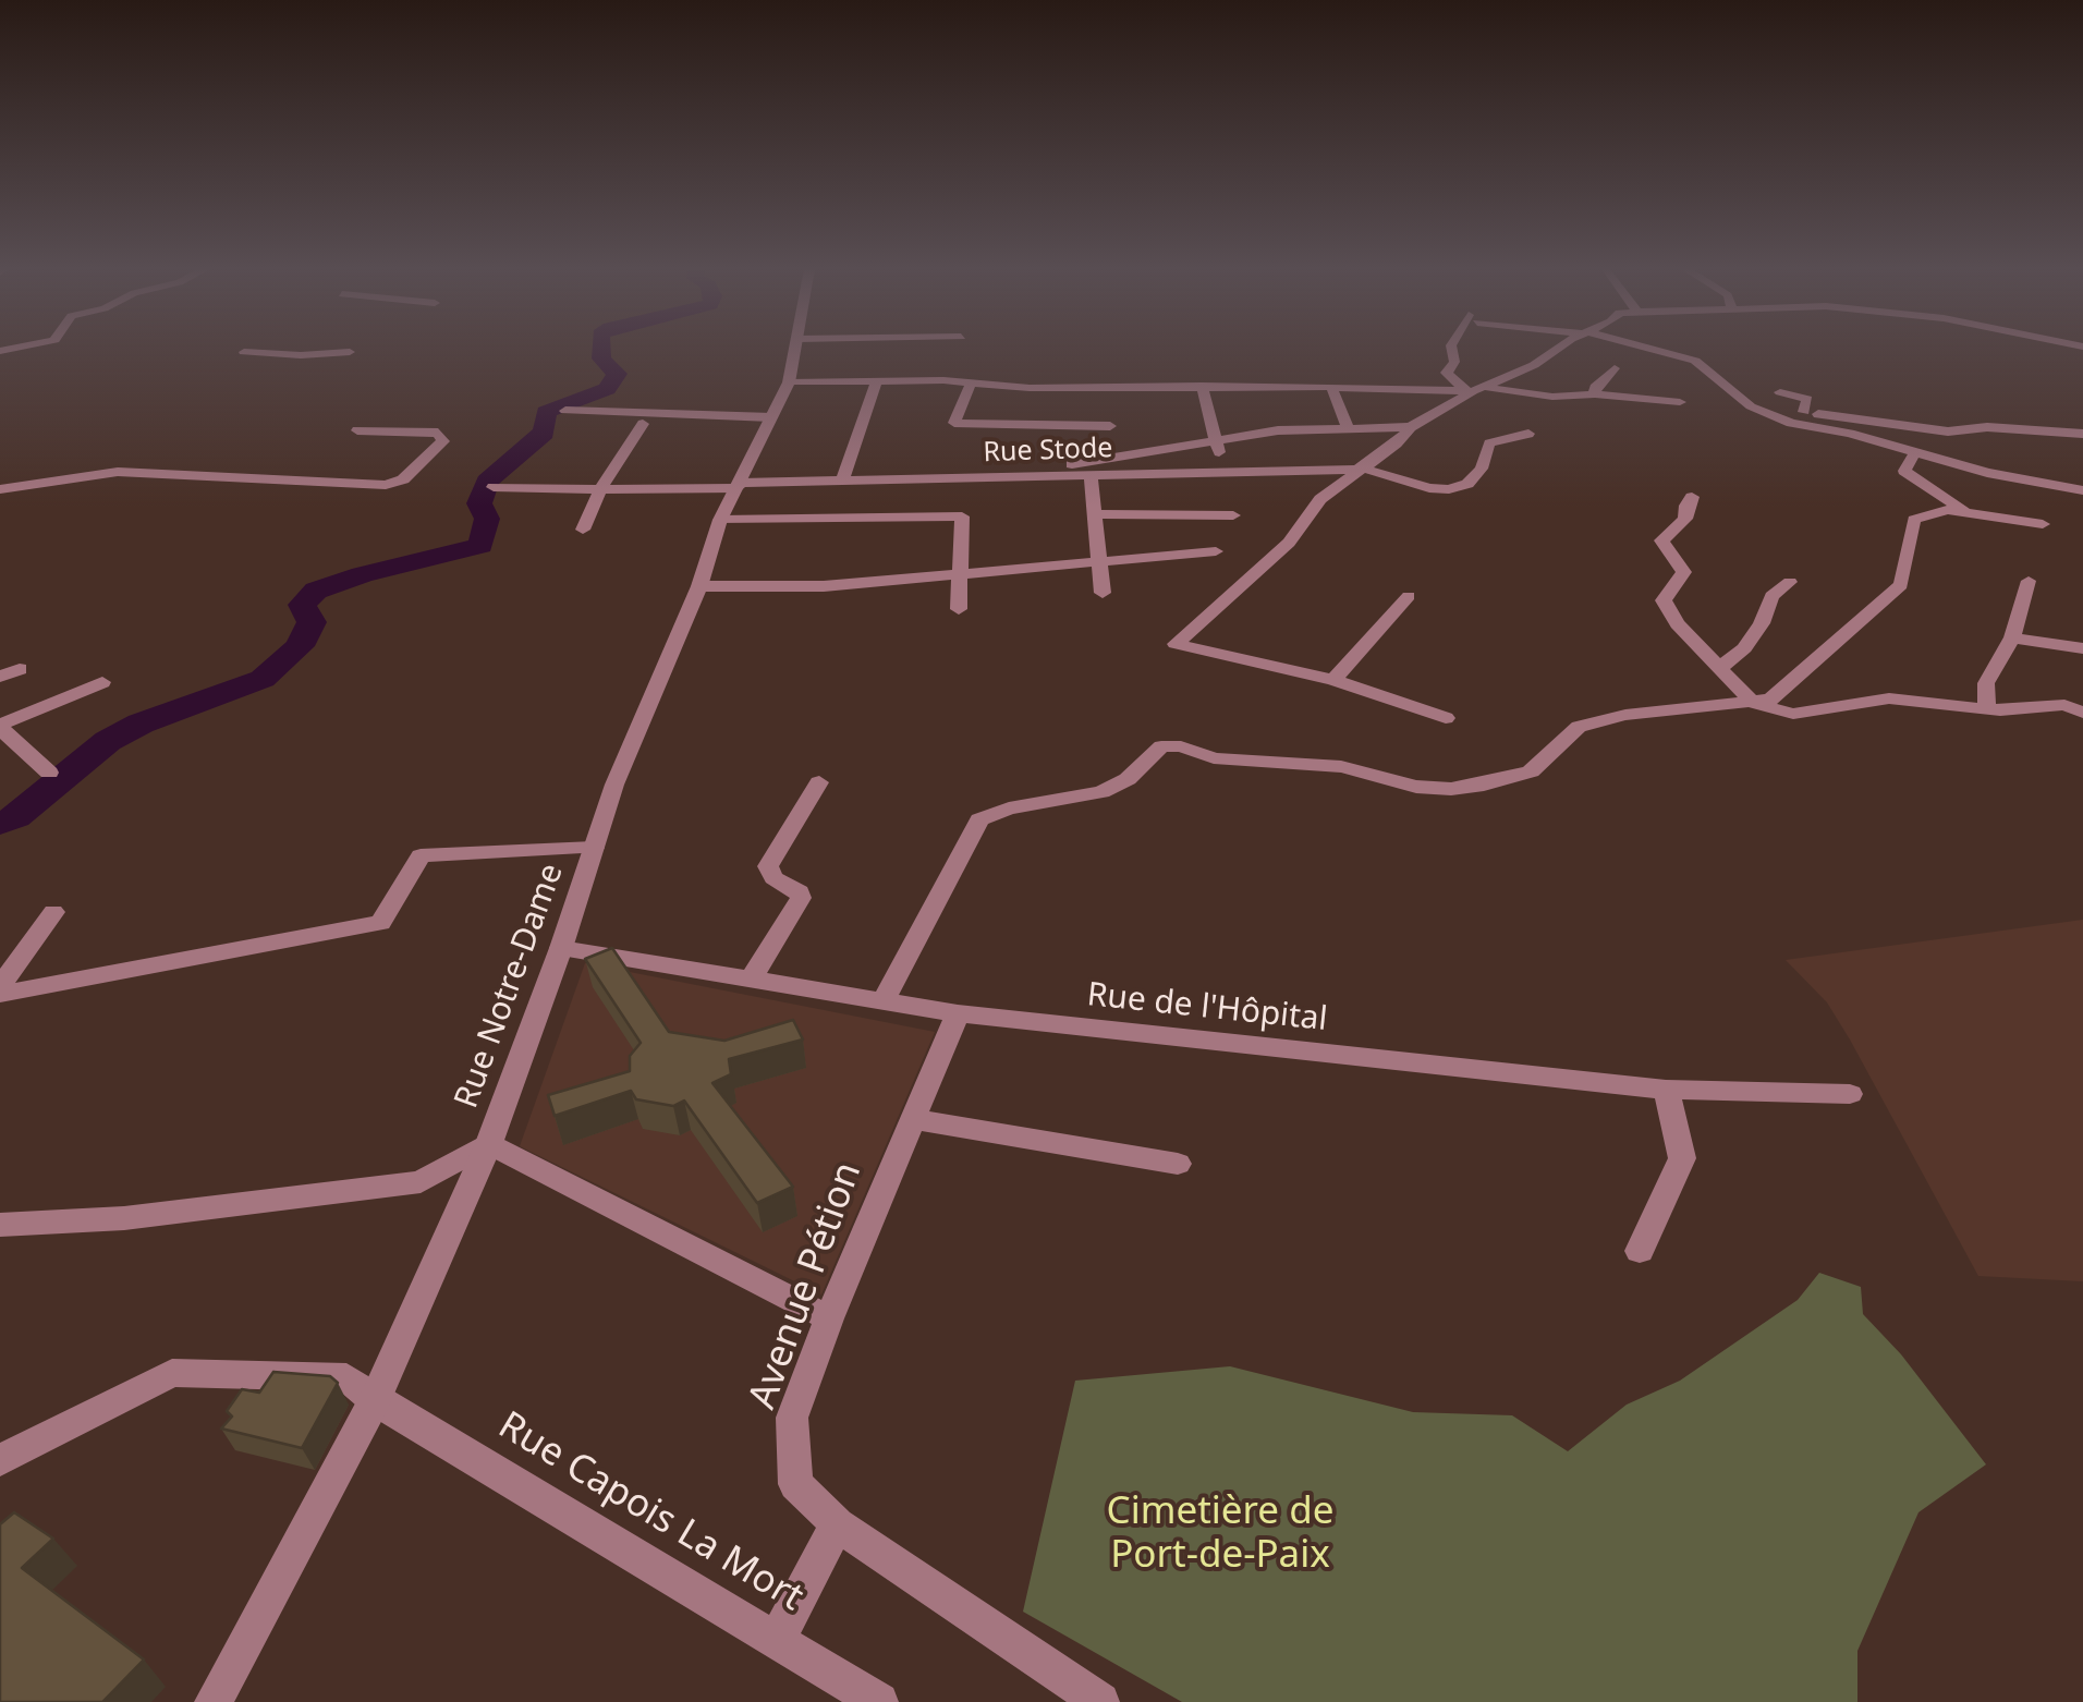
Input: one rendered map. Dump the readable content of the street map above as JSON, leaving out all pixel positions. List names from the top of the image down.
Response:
{
  "streets": {
    "street": [
      "Rue Stode",
      "Rue Notre-Dame",
      "Rue de l'Hôpital",
      "Avenue Pétion",
      "Rue Capois La Mort"
    ]
  },
  "crossings": [
    ["Rue Stode", "Rue Notre-Dame"],
    ["Rue Notre-Dame", "Rue de l'Hôpital"],
    ["Rue Notre-Dame", "Rue Capois La Mort"],
    ["Rue de l'Hôpital", "Avenue Pétion"]
  ],
  "parks": ["Cimetière de Port-de-Paix"]
}
